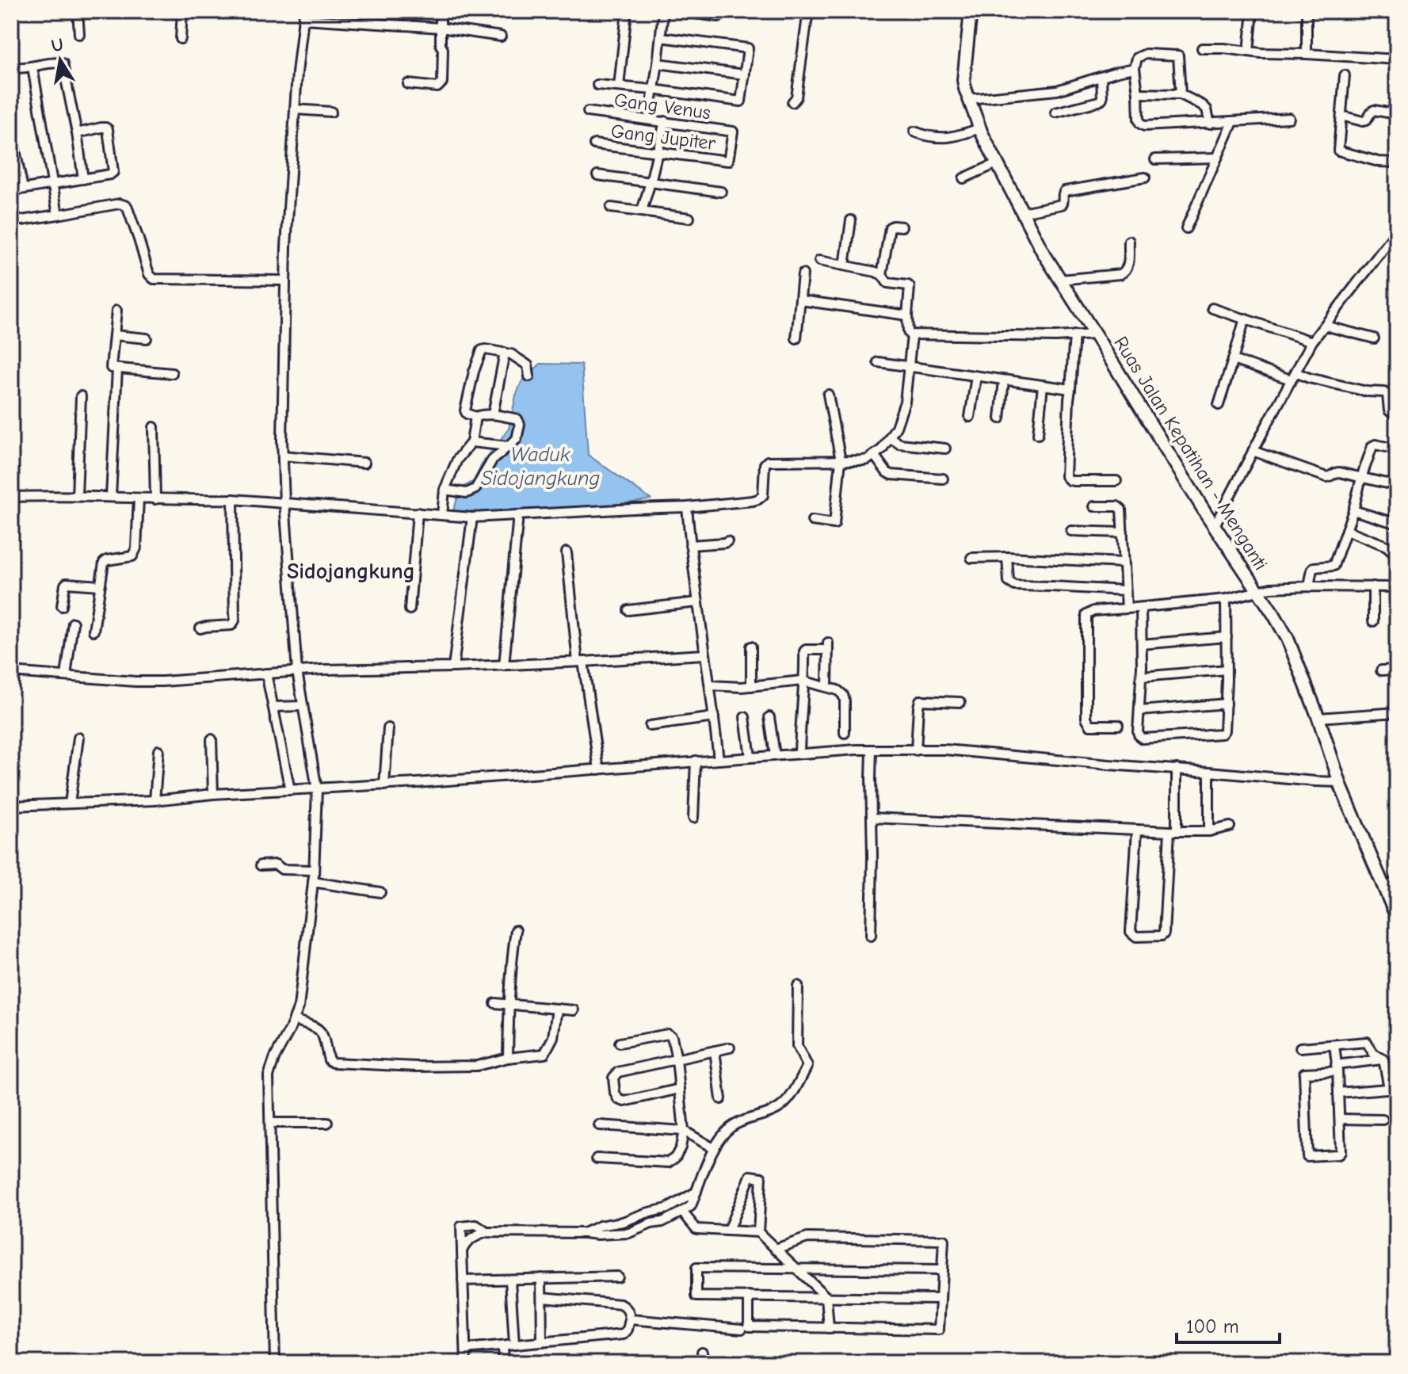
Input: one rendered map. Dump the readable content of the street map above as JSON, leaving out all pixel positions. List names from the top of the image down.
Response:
{
  "streets": {
    "main road": ["Ruas Jalan Kepatihan - Menganti"],
    "street": ["Gang Venus", "Gang Jupiter"]
  },
  "crossings": [
    ["Gang Venus", "Gang Jupiter"]
  ],
  "districts": ["Sidojangkung"],
  "water": ["Waduk Sidojangkung"],
  "scale_bar": "100 m",
  "north": "top"
}
